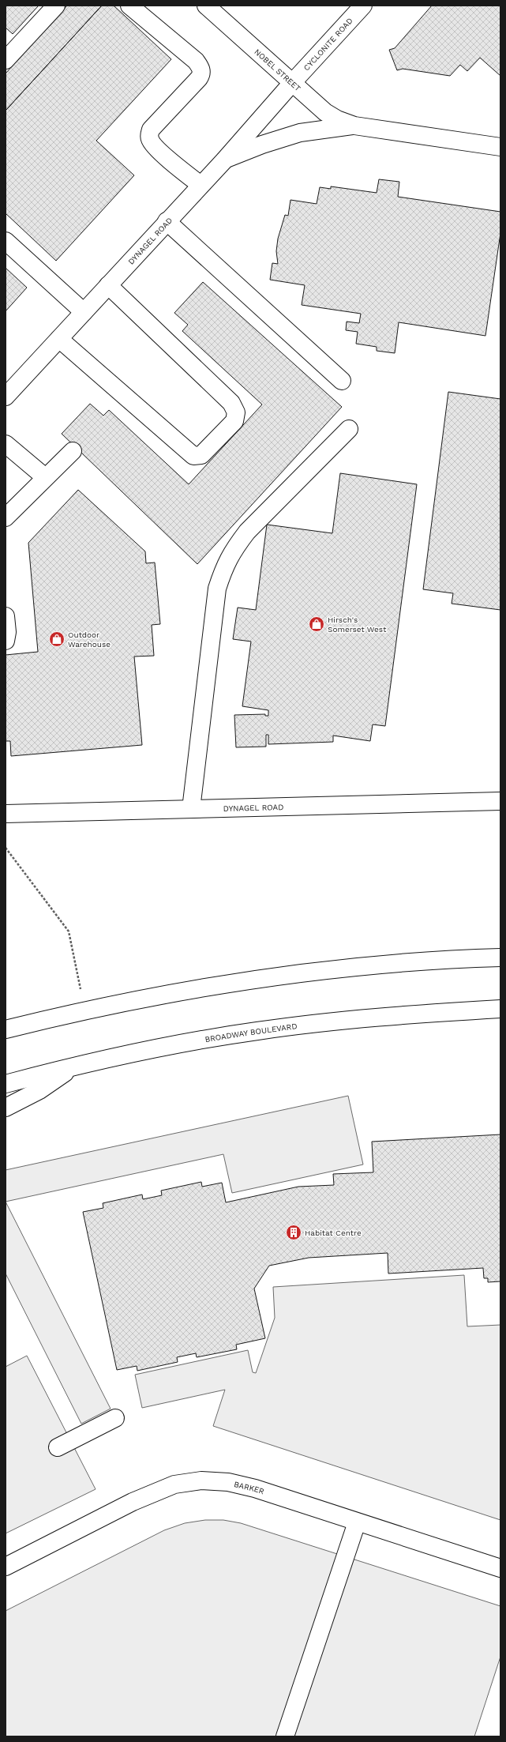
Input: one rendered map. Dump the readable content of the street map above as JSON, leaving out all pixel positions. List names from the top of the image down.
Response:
{
  "streets": {
    "street": [
      "CYCLONITE ROAD",
      "NOBEL STREET",
      "DYNAGEL ROAD",
      "BROADWAY BOULEVARD",
      "BARKER"
    ]
  },
  "crossings": [
    ["CYCLONITE ROAD", "NOBEL STREET"],
    ["CYCLONITE ROAD", "DYNAGEL ROAD"],
    ["NOBEL STREET", "DYNAGEL ROAD"]
  ],
  "places": {
    "shop": ["Hirsch's Somerset West", "Outdoor Warehouse"],
    "building": ["Habitat Centre"]
  }
}
